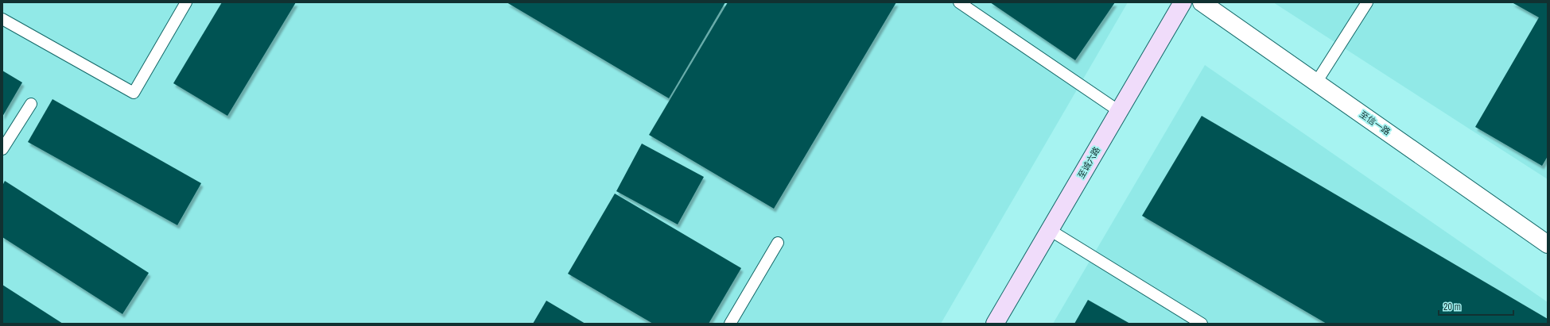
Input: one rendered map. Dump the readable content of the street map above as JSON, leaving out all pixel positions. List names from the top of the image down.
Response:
{
  "streets": {
    "main road": ["至诚六路"],
    "street": ["至信一路"]
  },
  "scale_bar": "20 m"
}
